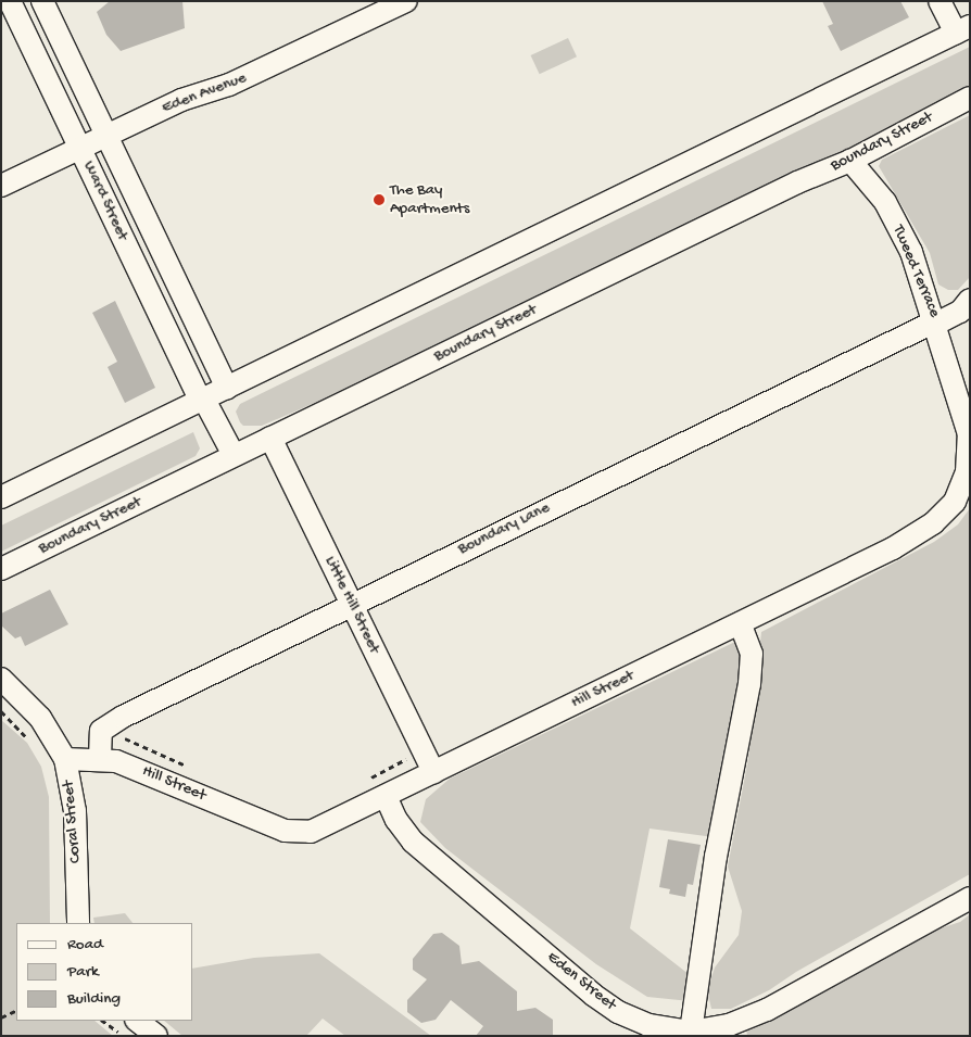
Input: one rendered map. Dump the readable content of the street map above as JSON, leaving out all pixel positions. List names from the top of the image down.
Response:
{
  "streets": {
    "street": [
      "Eden Avenue",
      "Boundary Street",
      "Ward Street",
      "Tweed Terrace",
      "Boundary Lane",
      "Little Hill Street",
      "Hill Street",
      "Coral Street",
      "Eden Street"
    ]
  },
  "crossings": [
    ["Eden Avenue", "Ward Street"],
    ["Boundary Street", "Ward Street"],
    ["Boundary Street", "Tweed Terrace"],
    ["Boundary Street", "Little Hill Street"],
    ["Tweed Terrace", "Boundary Lane"],
    ["Tweed Terrace", "Hill Street"],
    ["Boundary Lane", "Little Hill Street"],
    ["Boundary Lane", "Hill Street"],
    ["Little Hill Street", "Hill Street"],
    ["Hill Street", "Coral Street"],
    ["Hill Street", "Eden Street"]
  ],
  "places": ["The Bay Apartments"],
  "legend": ["Road", "Park", "Building"]
}
